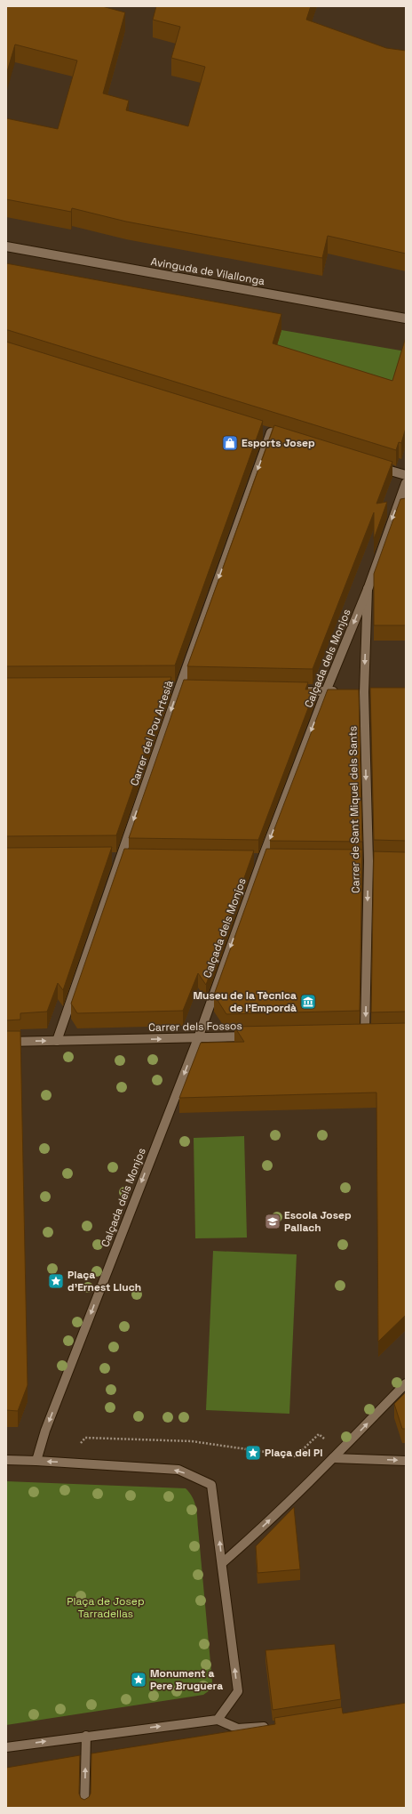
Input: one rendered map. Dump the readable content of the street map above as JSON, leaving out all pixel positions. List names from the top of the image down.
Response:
{
  "streets": {
    "street": [
      "Avinguda de Vilallonga",
      "Calçada dels Monjos",
      "Carrer del Pou Artesià",
      "Carrer de Sant Miquel dels Sants",
      "Carrer dels Fossos"
    ]
  },
  "crossings": [
    ["Calçada dels Monjos", "Carrer de Sant Miquel dels Sants"],
    ["Calçada dels Monjos", "Carrer dels Fossos"],
    ["Carrer del Pou Artesià", "Carrer dels Fossos"]
  ],
  "one_way": [
    "Calçada dels Monjos",
    "Carrer del Pou Artesià",
    "Carrer de Sant Miquel dels Sants",
    "Carrer dels Fossos"
  ],
  "parks": ["Plaça de Josep Tarradellas"],
  "places": {
    "shop": ["Esports Josep"],
    "museum": ["Museu de la Tècnica de l'Empordà"],
    "school or university": ["Escola Josep Pallach"],
    "place": ["Plaça d'Ernest Lluch", "Plaça del Pi", "Monument a Pere Bruguera"]
  }
}
